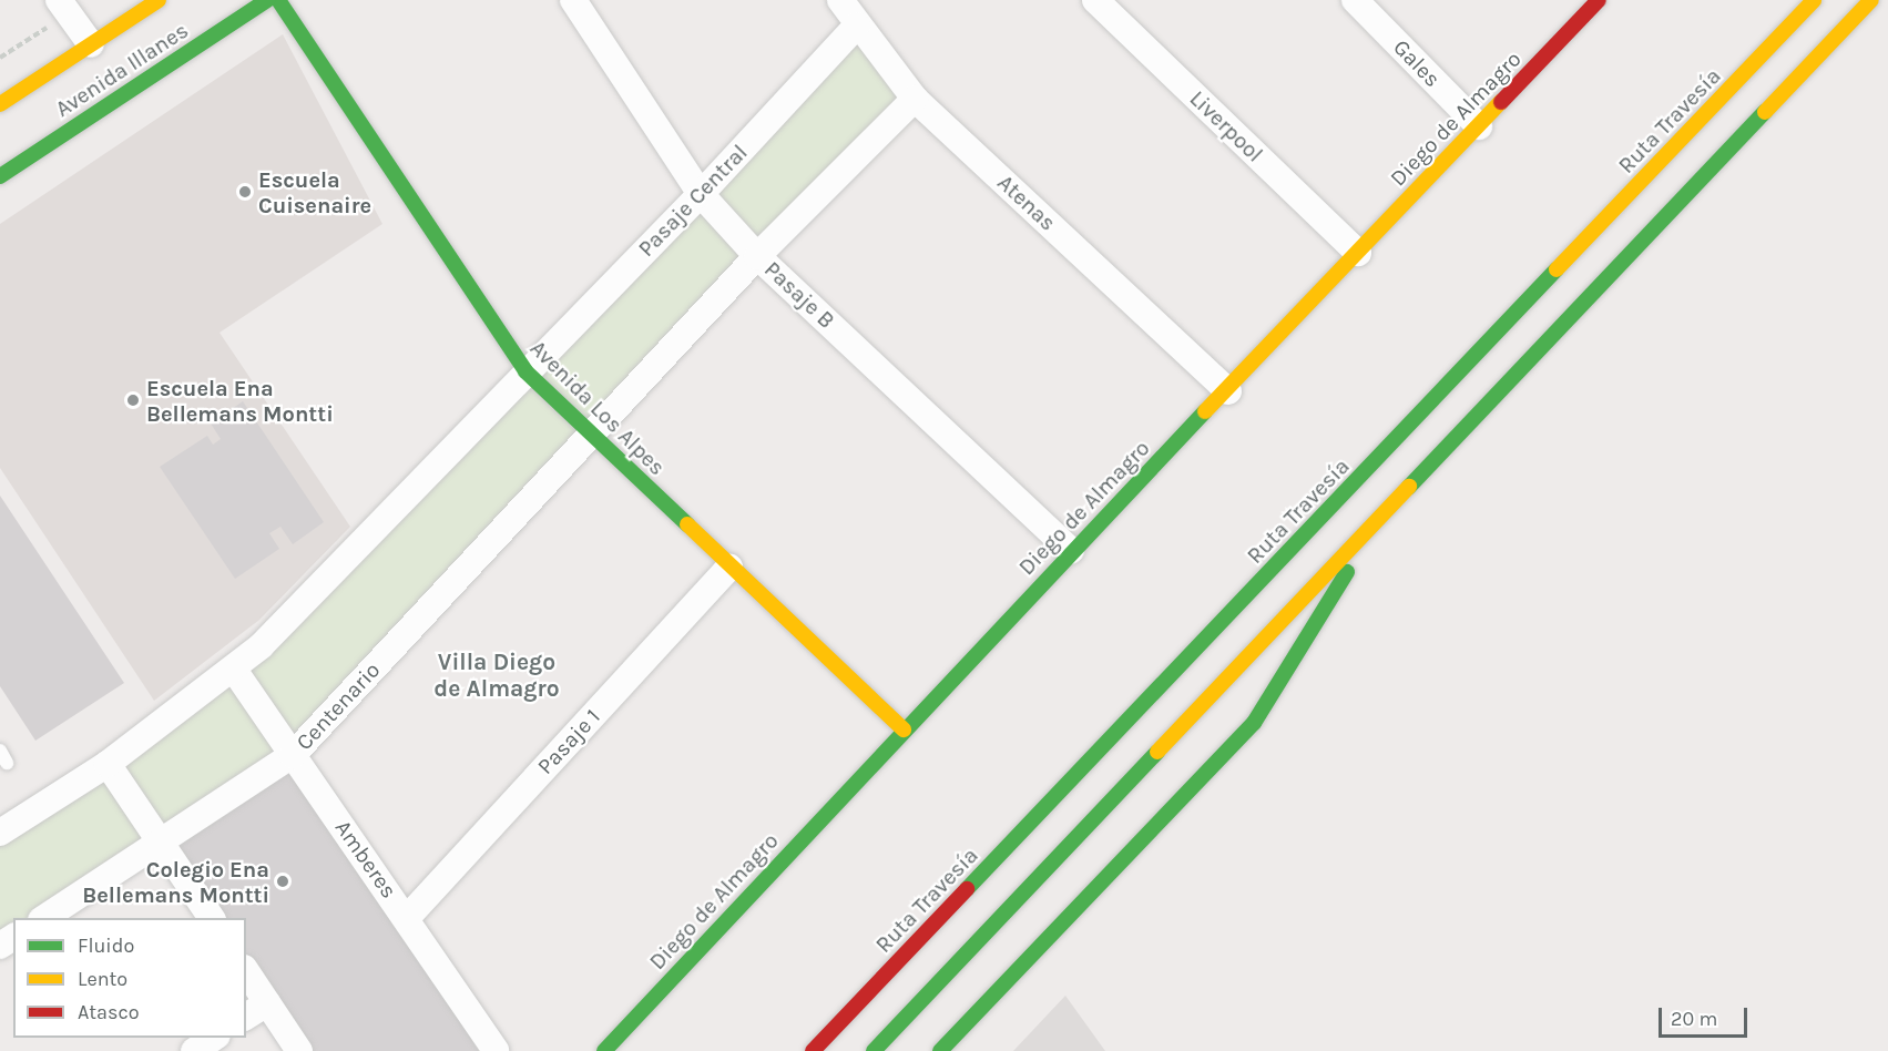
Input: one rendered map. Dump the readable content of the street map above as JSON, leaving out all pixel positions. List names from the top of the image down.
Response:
{
  "streets": {
    "main road": [
      "Avenida Illanes",
      "Diego de Almagro",
      "Ruta Travesía",
      "Avenida Los Alpes"
    ],
    "street": [
      "Gales",
      "Liverpool",
      "Pasaje Central",
      "Atenas",
      "Pasaje B",
      "Centenario",
      "Pasaje 1",
      "Amberes"
    ]
  },
  "crossings": [
    ["Gales", "Diego de Almagro"],
    ["Diego de Almagro", "Liverpool"],
    ["Diego de Almagro", "Atenas"],
    ["Diego de Almagro", "Pasaje B"],
    ["Diego de Almagro", "Avenida Los Alpes"],
    ["Pasaje Central", "Atenas"],
    ["Pasaje Central", "Pasaje B"],
    ["Pasaje Central", "Avenida Los Alpes"],
    ["Avenida Los Alpes", "Centenario"],
    ["Avenida Los Alpes", "Pasaje 1"],
    ["Centenario", "Amberes"],
    ["Pasaje 1", "Amberes"]
  ],
  "districts": ["Villa Diego de Almagro"],
  "places": ["Escuela Cuisenaire", "Escuela Ena Bellemans Montti", "Colegio Ena Bellemans Montti"],
  "legend": ["Fluido", "Lento", "Atasco"],
  "scale_bar": "20 m"
}
